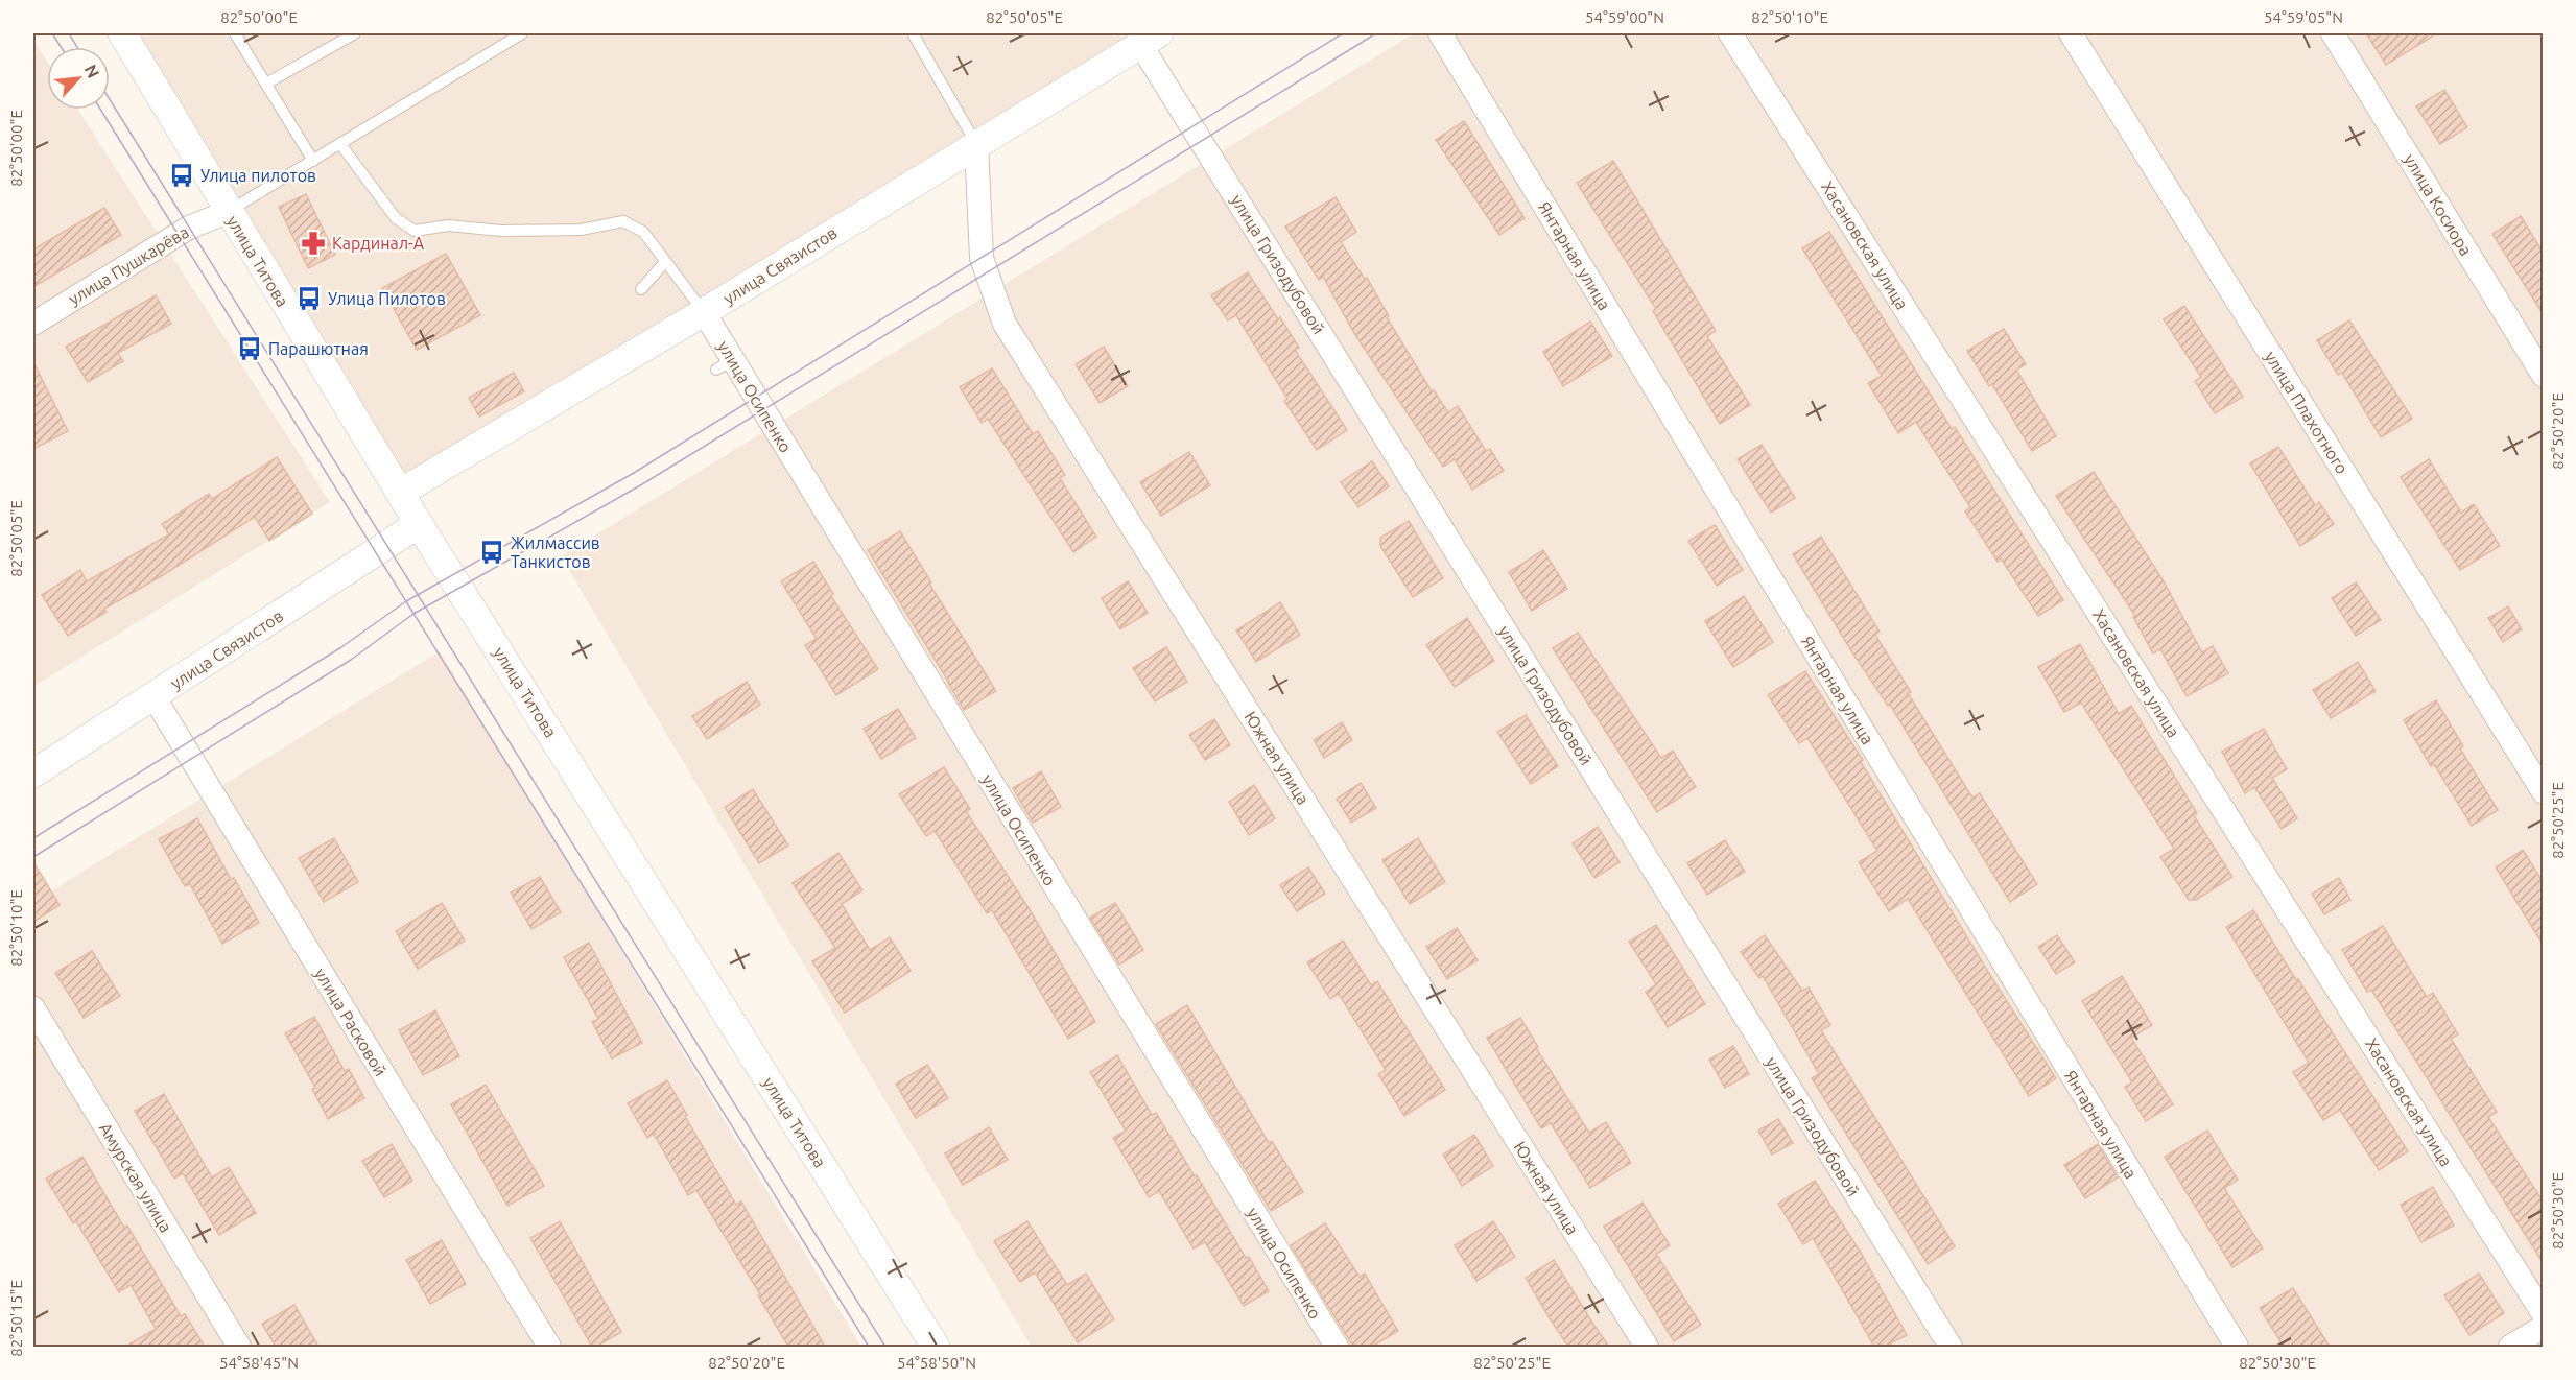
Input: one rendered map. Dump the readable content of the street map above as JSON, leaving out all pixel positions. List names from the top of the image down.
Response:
{
  "streets": {
    "street": [
      "улица Косиора",
      "Хасановская улица",
      "Янтарная улица",
      "улица Титова",
      "улица Гризодубовой",
      "улица Пушкарёва",
      "улица Связистов",
      "улица Осипенко",
      "улица Плахотного",
      "Южная улица",
      "улица Расковой",
      "Амурская улица"
    ]
  },
  "crossings": [
    ["улица Титова", "улица Пушкарёва"],
    ["улица Титова", "улица Связистов"],
    ["улица Гризодубовой", "улица Связистов"],
    ["улица Связистов", "улица Осипенко"],
    ["улица Связистов", "Южная улица"],
    ["улица Связистов", "улица Расковой"]
  ],
  "places": {
    "bus stop": [
      "Улица пилотов",
      "Улица Пилотов",
      "Парашютная",
      "Жилмассив Танкистов"
    ],
    "pharmacy": ["Кардинал-А"]
  },
  "north": "top right",
  "coordinates": [
    "82°50'00\"E",
    "82°50'05\"E",
    "54°59'00\"N",
    "82°50'10\"E",
    "54°59'05\"N",
    "82°50'20\"E",
    "82°50'25\"E",
    "82°50'30\"E",
    "82°50'15\"E",
    "54°58'45\"N",
    "54°58'50\"N"
  ]
}
